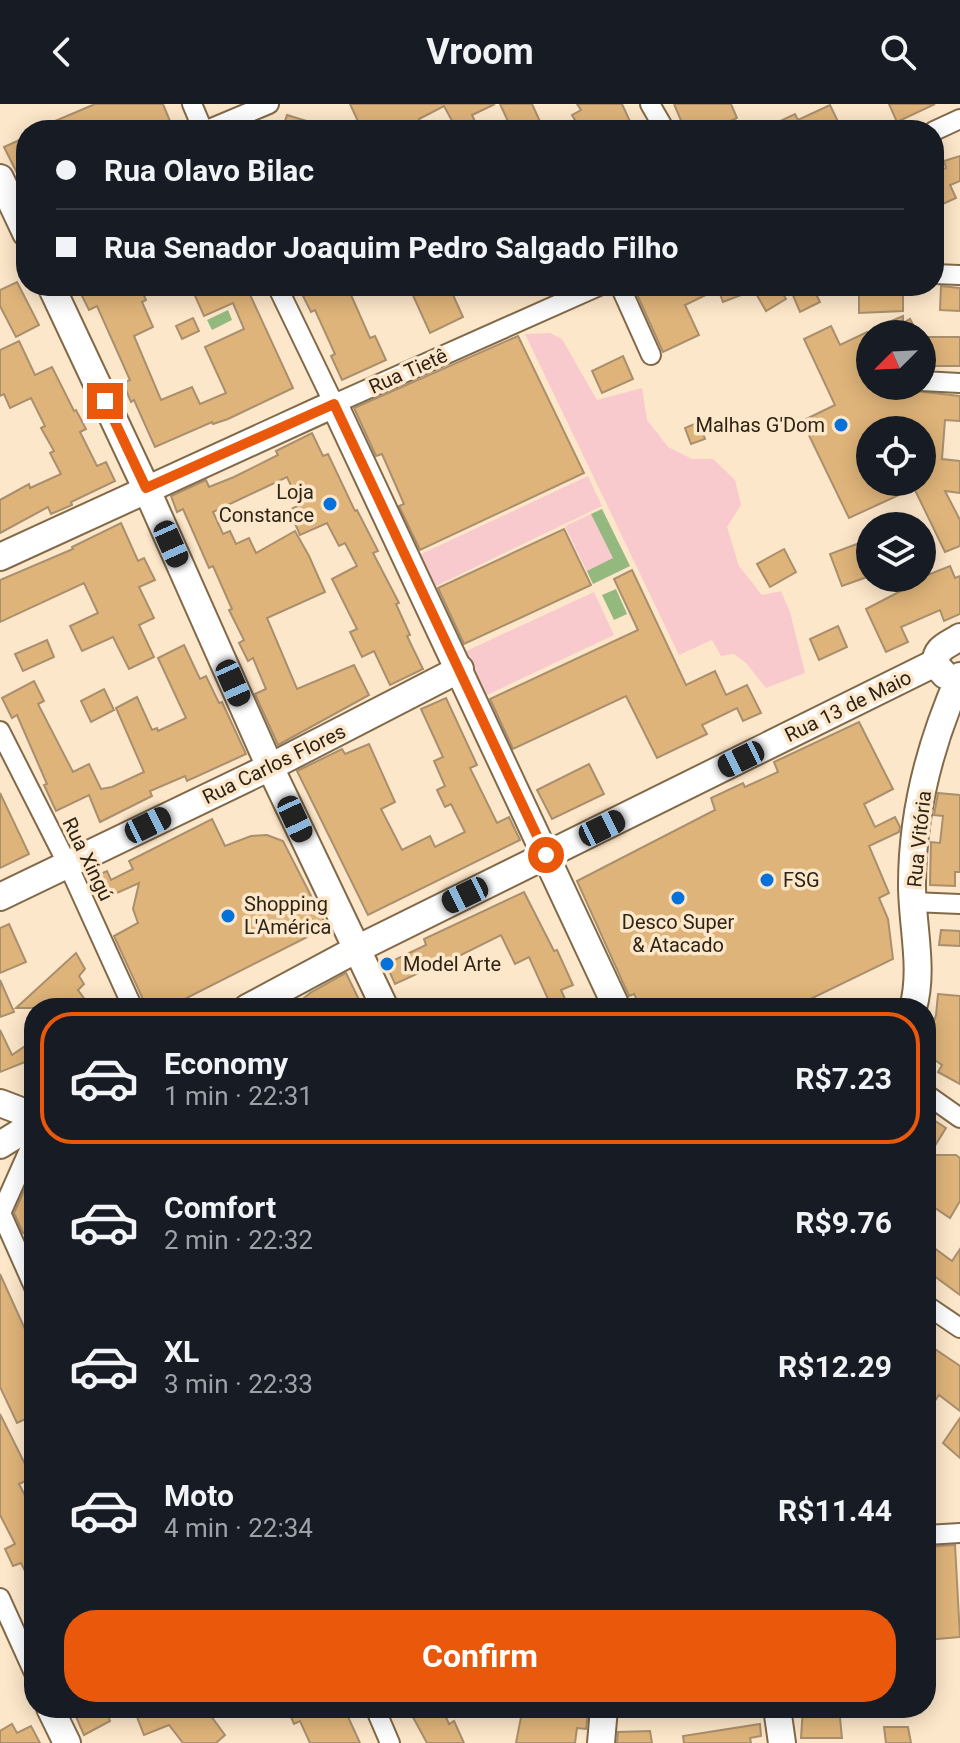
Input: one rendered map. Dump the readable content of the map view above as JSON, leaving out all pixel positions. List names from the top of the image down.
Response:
{
  "streets": {
    "main road": [
      "Rua Tietê",
      "Rua 13 de Maio",
      "Rua Carlos Flores",
      "Rua Vitória"
    ],
    "street": ["Rua Xingú"]
  },
  "crossings": [
    ["Rua Carlos Flores", "Rua Xingú"]
  ],
  "places": [
    "Malhas G'Dom",
    "Loja Constance",
    "FSG",
    "Desco Super & Atacado",
    "Shopping L'América",
    "Model Arte"
  ],
  "north": "bottom left",
  "page": {
    "header": "Vroom",
    "banner": ["Rua Olavo Bilac", "Rua Senador Joaquim Pedro Salgado Filho"],
    "list": [
      {
        "name": "Economy",
        "note": "1 min · 22:31",
        "value": "R$7.23"
      },
      {
        "name": "Comfort",
        "note": "2 min · 22:32",
        "value": "R$9.76"
      },
      {
        "name": "XL",
        "note": "3 min · 22:33",
        "value": "R$12.29"
      },
      {
        "name": "Moto",
        "note": "4 min · 22:34",
        "value": "R$11.44"
      }
    ],
    "buttons": "Confirm"
  }
}
